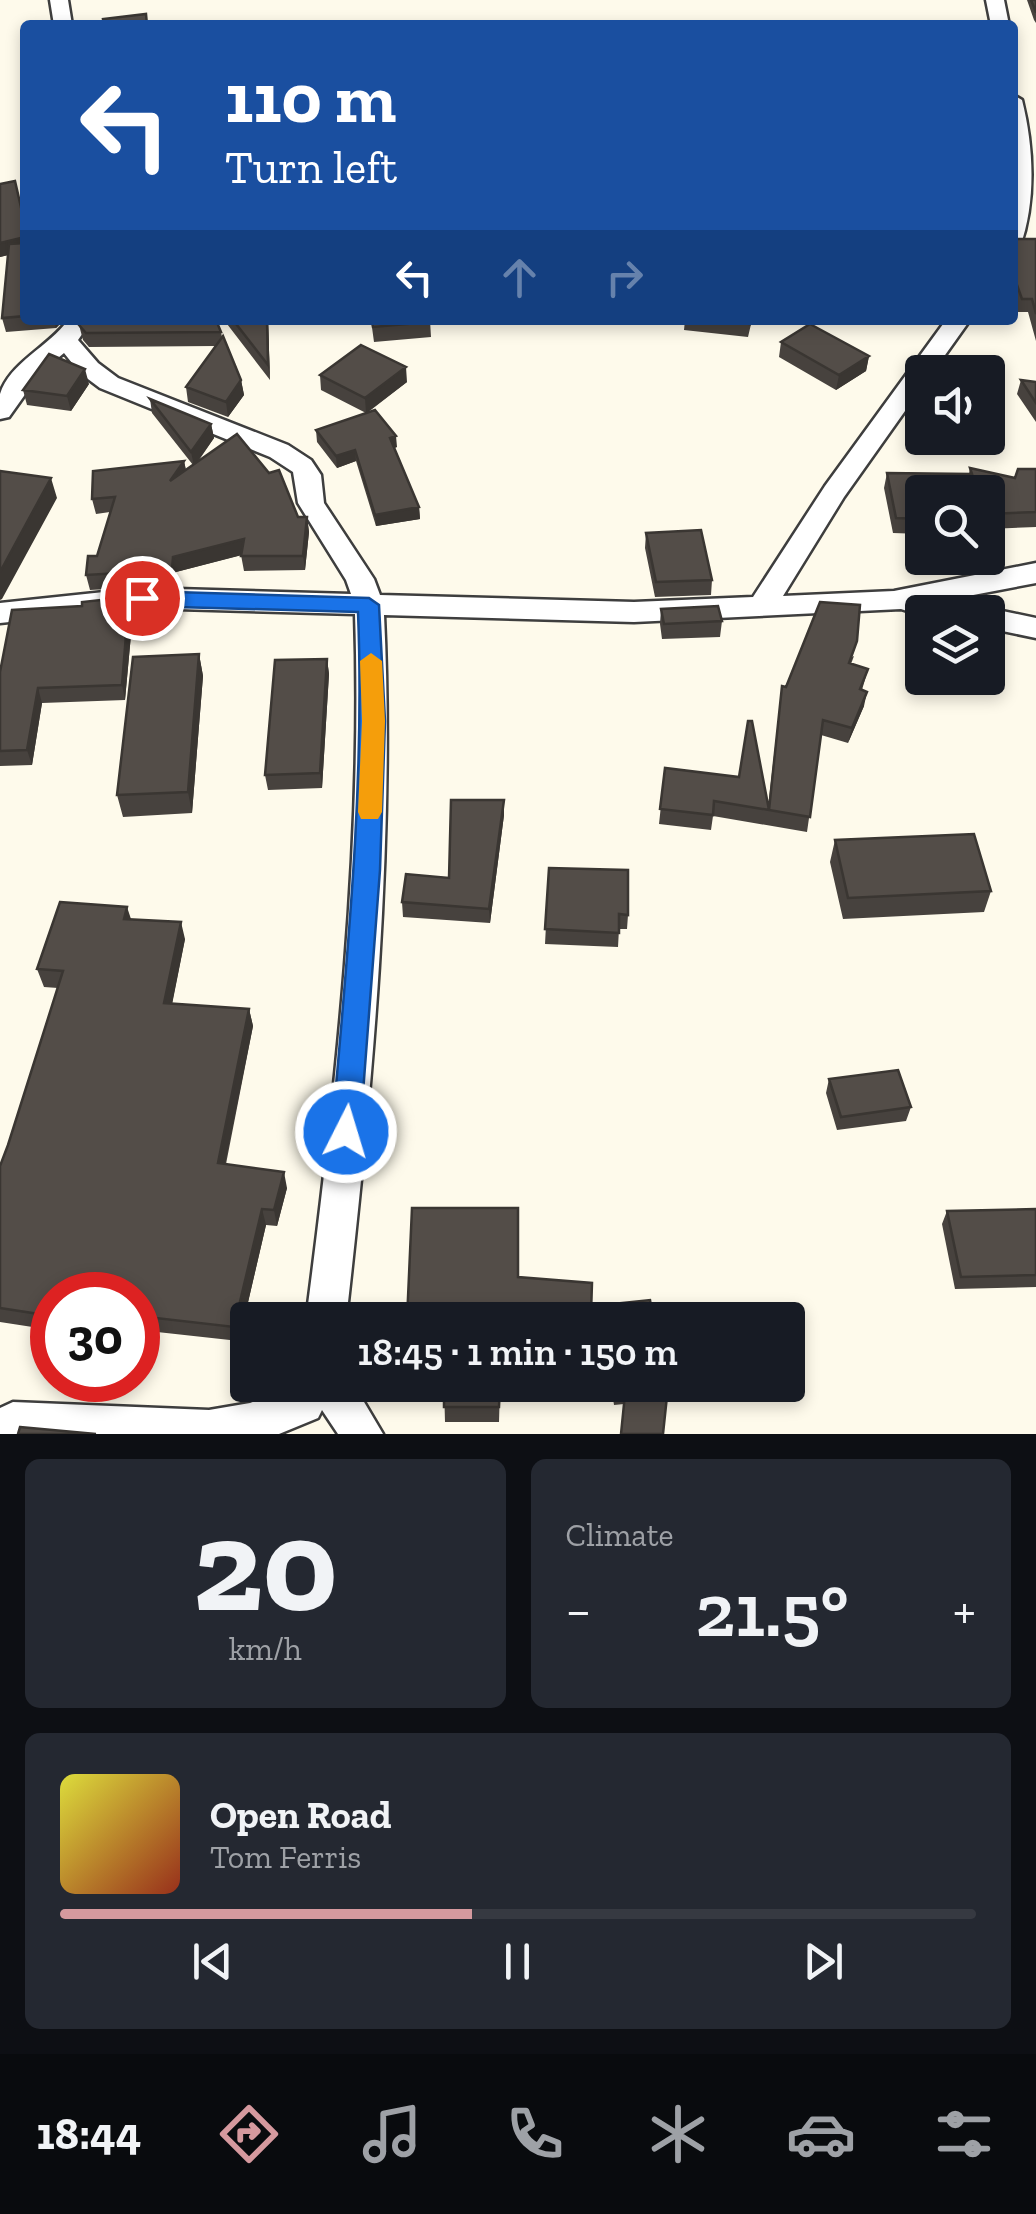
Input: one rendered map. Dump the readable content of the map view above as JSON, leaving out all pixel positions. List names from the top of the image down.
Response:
{
  "page": {
    "turn": ["110 m", "Turn left"],
    "limit": "30",
    "trip": "18:45 · 1 min · 150 m",
    "tile": [
      ["20", "km/h"],
      "Climate"
    ],
    "heat": ["−", "21.5°", "+"],
    "song": ["Open Road", "Tom Ferris"],
    "tabs": "18:44"
  }
}
